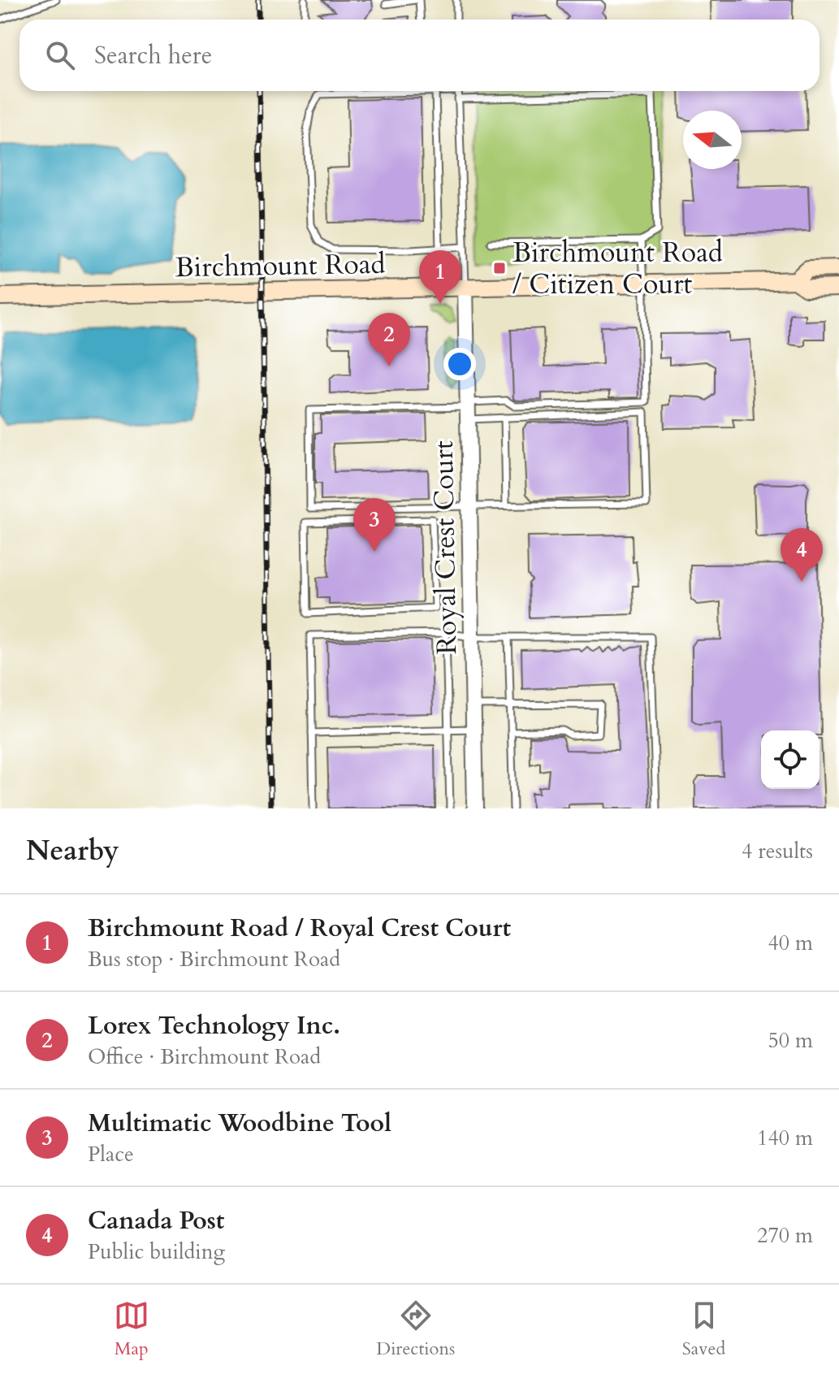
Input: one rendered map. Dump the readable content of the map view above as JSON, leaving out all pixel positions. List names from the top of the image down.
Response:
{
  "streets": {
    "main road": ["Birchmount Road"],
    "street": ["Royal Crest Court"]
  },
  "crossings": [
    ["Birchmount Road", "Royal Crest Court"]
  ],
  "places": {
    "transit": ["Birchmount Road / Citizen Court"]
  },
  "north": "left",
  "page": {
    "search": "Search here",
    "pins": [
      "1",
      "2",
      "3",
      "4"
    ],
    "heading": ["Nearby", "4 results"],
    "list": [
      {
        "mark": "1",
        "name": "Birchmount Road / Royal Crest Court",
        "note": "Bus stop · Birchmount Road",
        "value": "40 m"
      },
      {
        "mark": "2",
        "name": "Lorex Technology Inc.",
        "note": "Office · Birchmount Road",
        "value": "50 m"
      },
      {
        "mark": "3",
        "name": "Multimatic Woodbine Tool",
        "note": "Place",
        "value": "140 m"
      },
      {
        "mark": "4",
        "name": "Canada Post",
        "note": "Public building",
        "value": "270 m"
      }
    ],
    "nav": ["Map", "Directions", "Saved"]
  }
}
